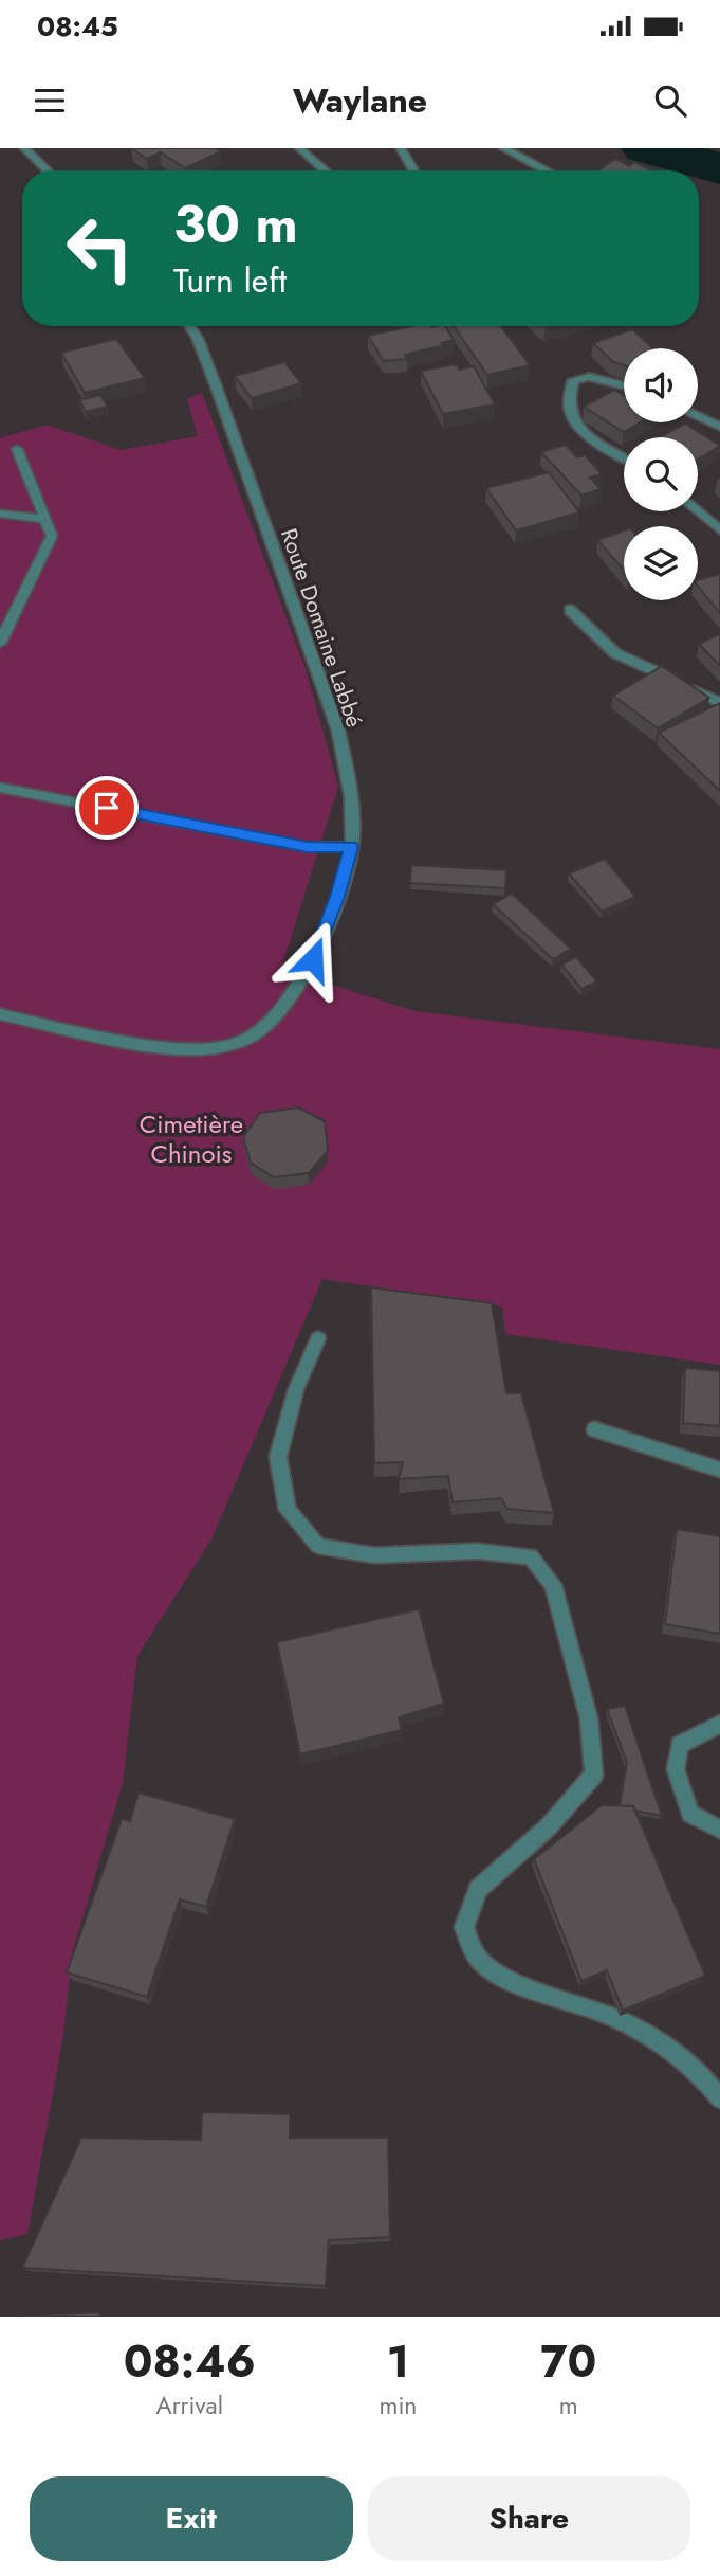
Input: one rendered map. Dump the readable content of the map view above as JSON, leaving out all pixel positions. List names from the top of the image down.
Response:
{
  "streets": {
    "street": ["Route Domaine Labbé"]
  },
  "parks": ["Cimetière Chinois"],
  "page": {
    "status": "08:45",
    "header": "Waylane",
    "turn": ["30 m", "Turn left"],
    "eta": [
      "08:46",
      "Arrival",
      "1",
      "min",
      "70",
      "m"
    ],
    "buttons": ["Exit", "Share"]
  }
}
